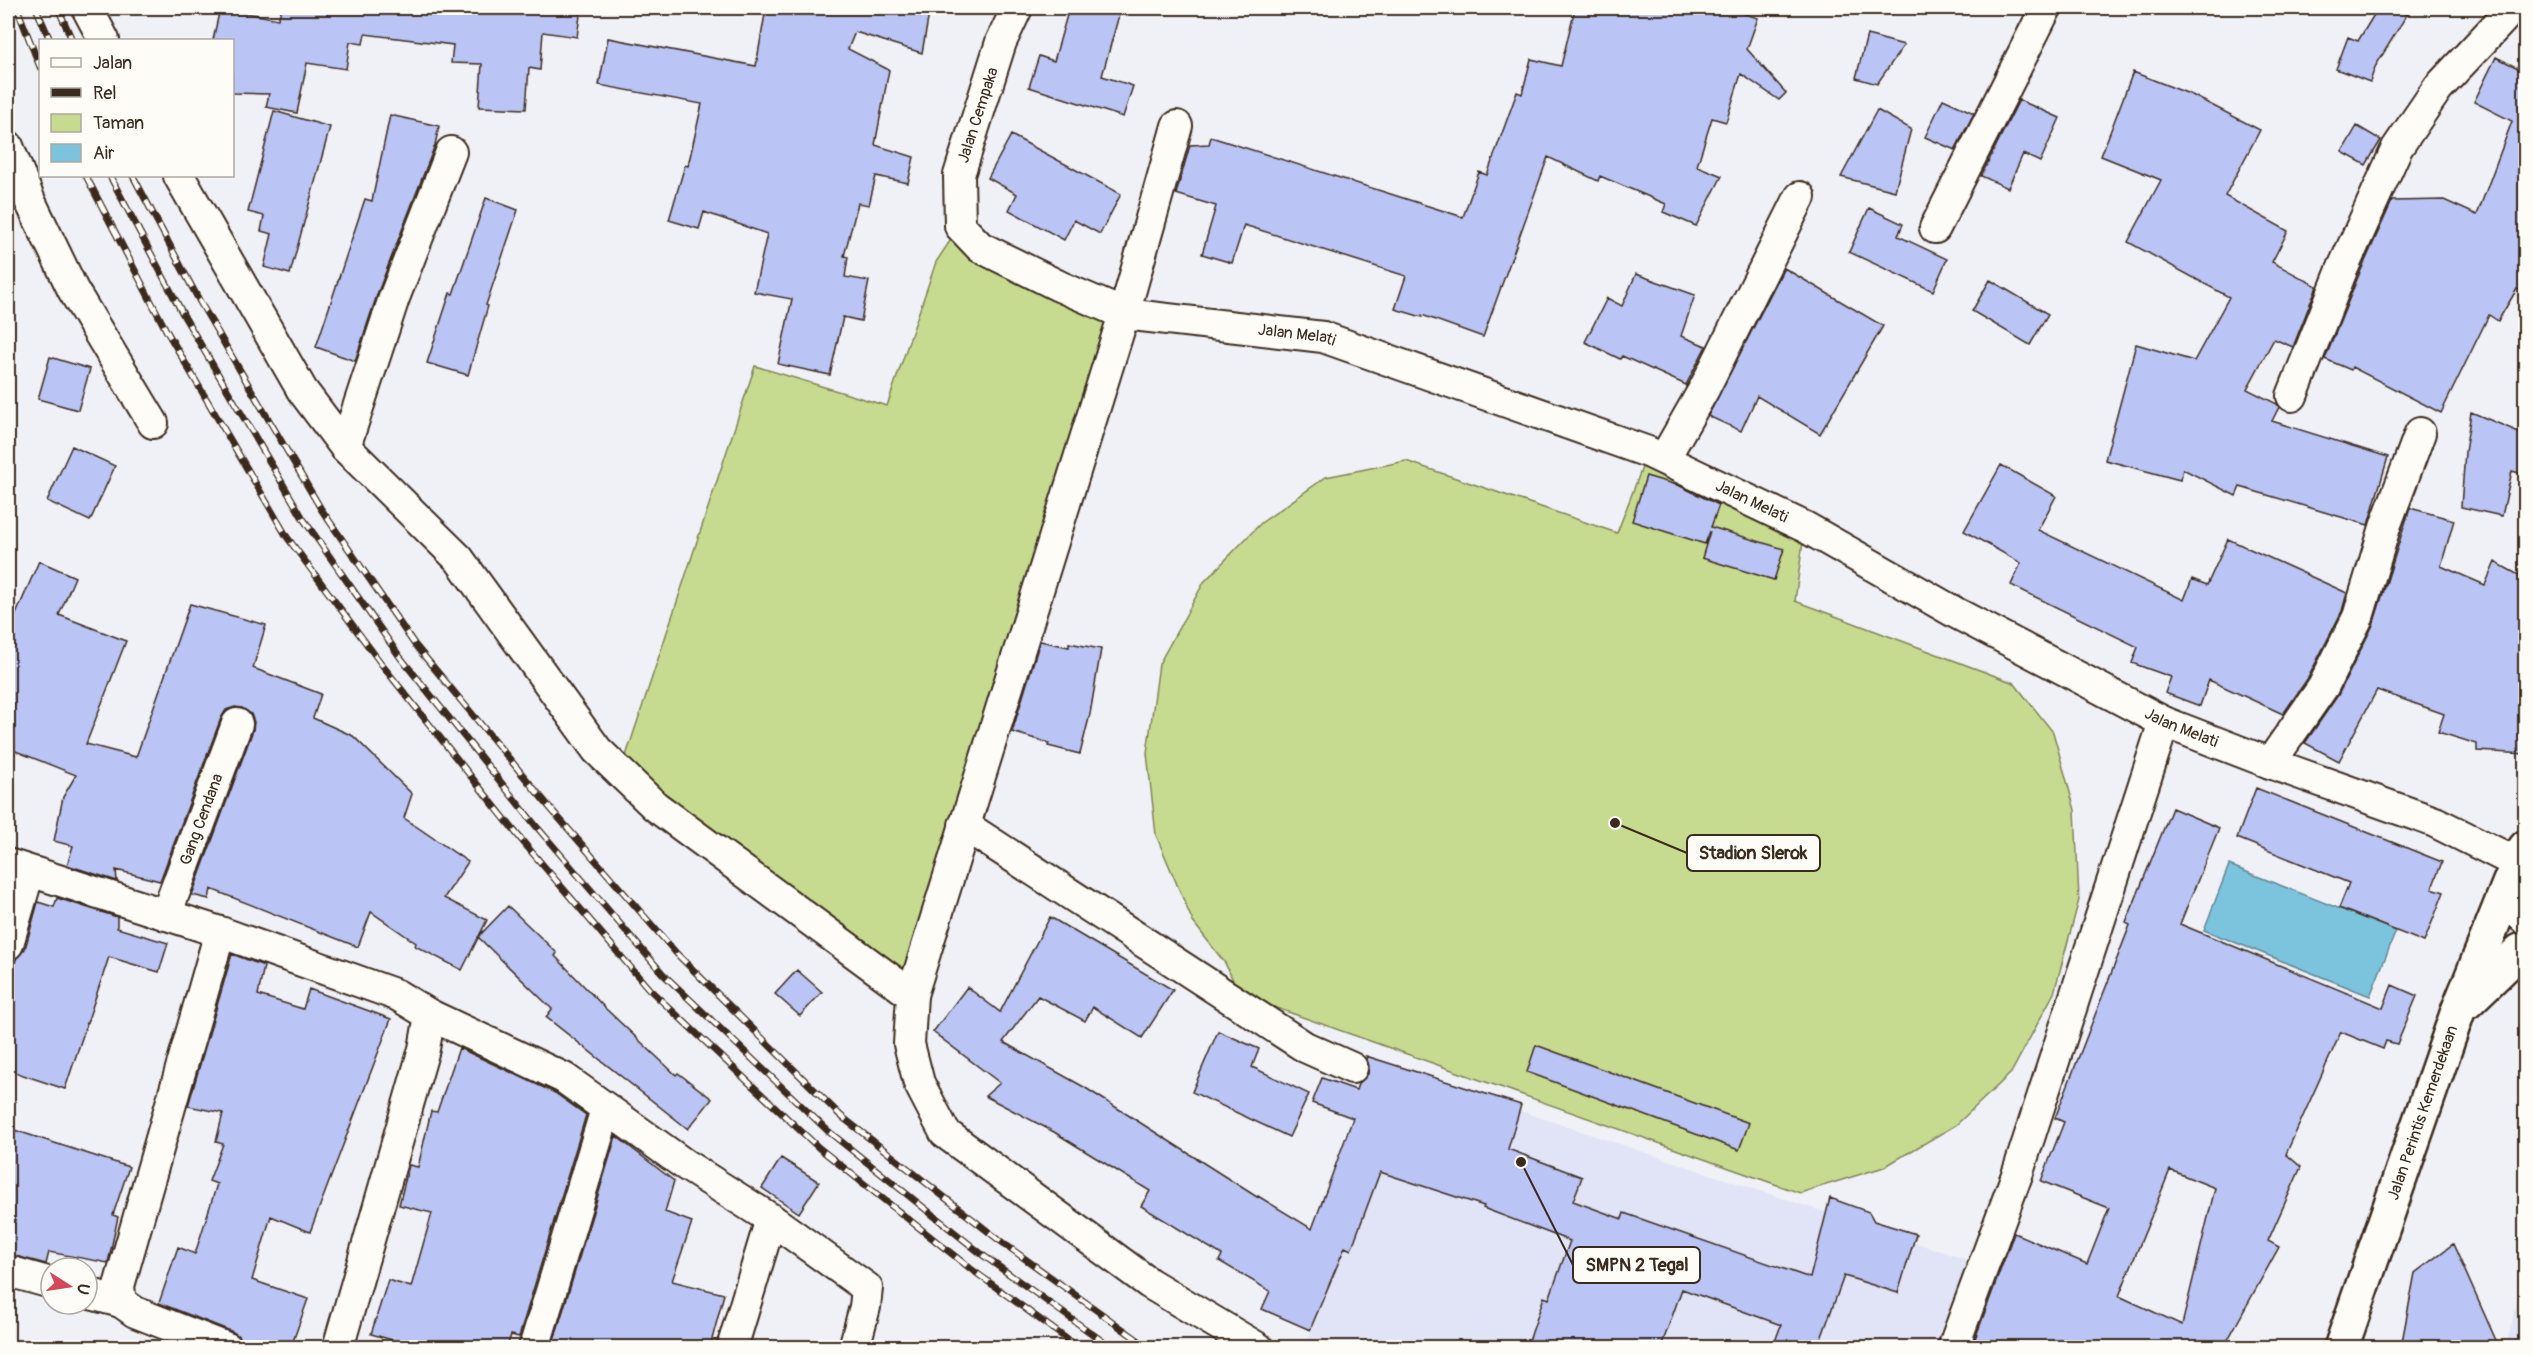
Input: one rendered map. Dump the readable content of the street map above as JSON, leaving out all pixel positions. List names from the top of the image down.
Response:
{
  "streets": {
    "street": [
      "Jalan Cempaka",
      "Jalan Melati",
      "Gang Cendana",
      "Jalan Perintis Kemerdekaan"
    ]
  },
  "crossings": [
    ["Jalan Cempaka", "Jalan Melati"],
    ["Jalan Melati", "Jalan Perintis Kemerdekaan"]
  ],
  "places": ["Stadion Slerok", "SMPN 2 Tegal"],
  "legend": [
    "Jalan",
    "Rel",
    "Taman",
    "Air"
  ],
  "north": "right"
}
